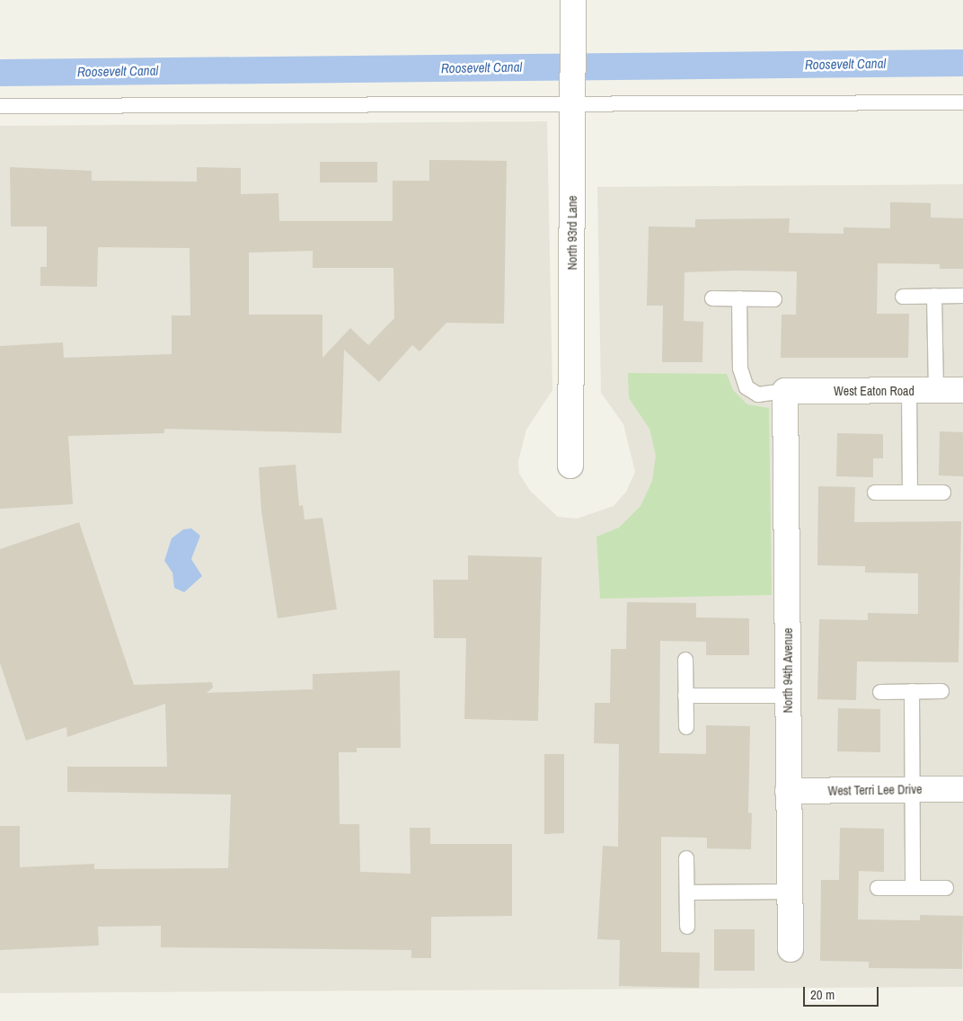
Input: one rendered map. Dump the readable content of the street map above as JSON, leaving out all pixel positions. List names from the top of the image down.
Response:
{
  "streets": {
    "street": [
      "North 93rd Lane",
      "West Eaton Road",
      "North 94th Avenue",
      "West Terri Lee Drive"
    ]
  },
  "crossings": [
    ["West Eaton Road", "North 94th Avenue"],
    ["North 94th Avenue", "West Terri Lee Drive"]
  ],
  "water": ["Roosevelt Canal"],
  "scale_bar": "20 m"
}
